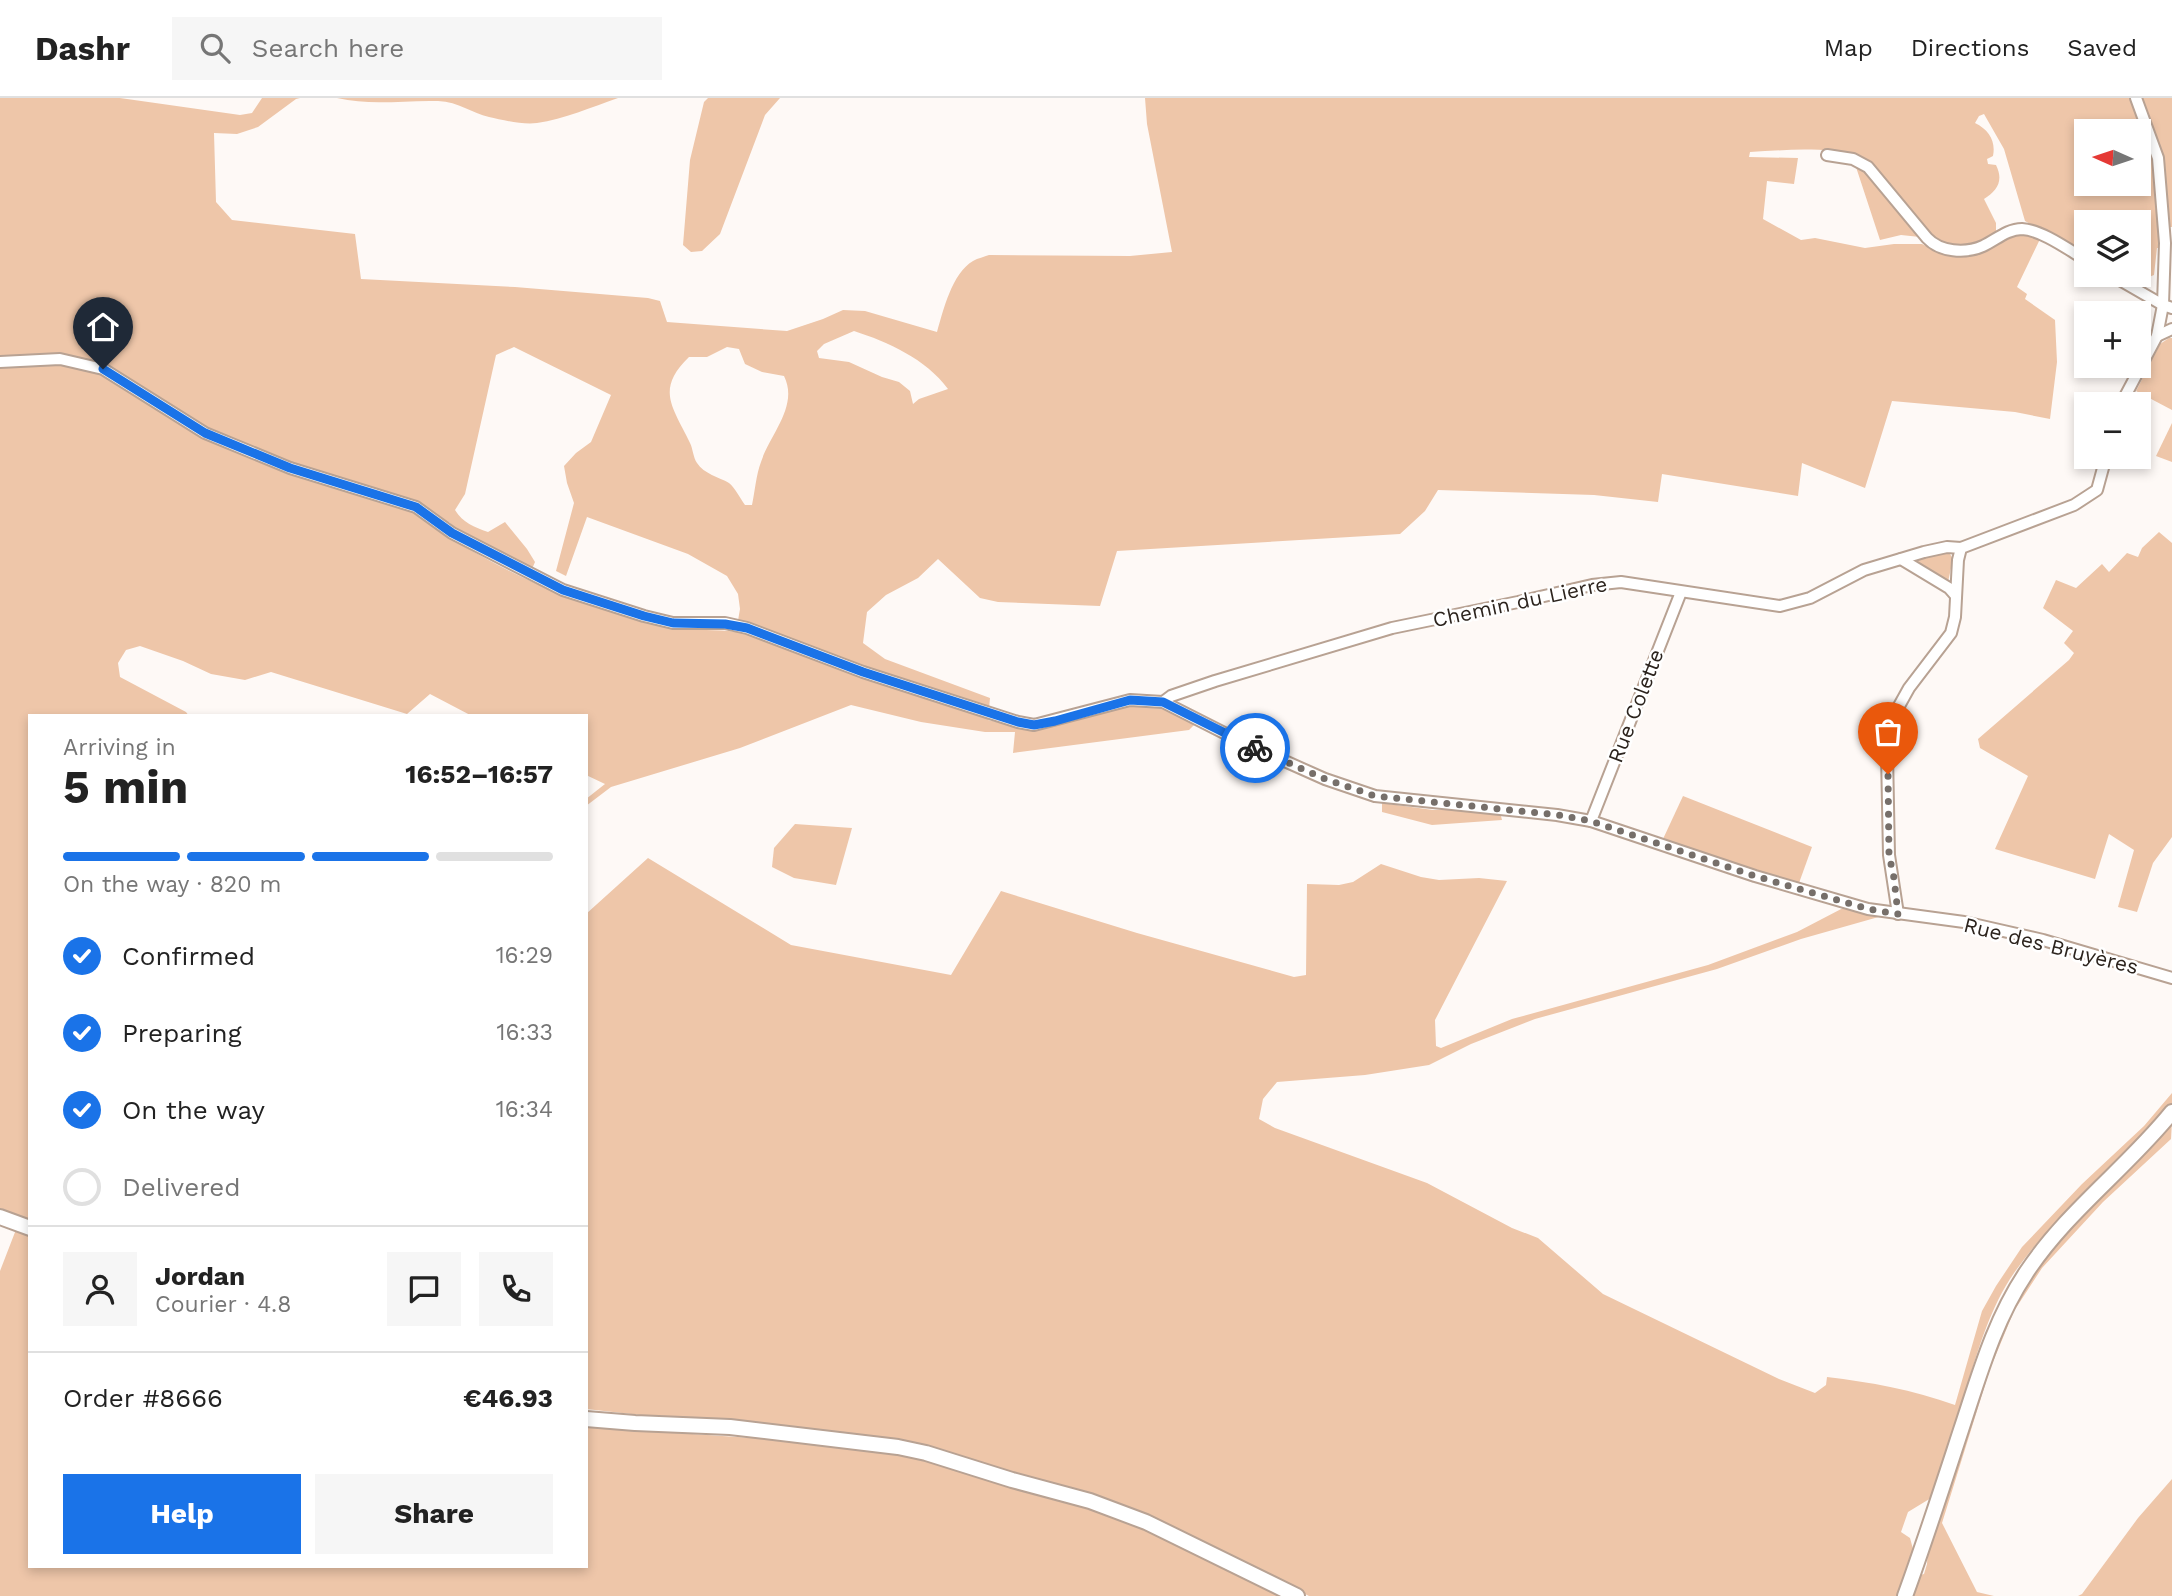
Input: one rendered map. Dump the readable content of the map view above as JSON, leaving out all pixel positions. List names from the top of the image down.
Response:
{
  "streets": {
    "street": ["Chemin du Lierre", "Rue Colette", "Rue des Bruyères"]
  },
  "crossings": [
    ["Chemin du Lierre", "Rue Colette"],
    ["Chemin du Lierre", "Rue des Bruyères"],
    ["Rue Colette", "Rue des Bruyères"]
  ],
  "north": "left",
  "page": {
    "header": "Dashr",
    "search": "Search here",
    "nav": ["Map", "Directions", "Saved"],
    "map_buttons": ["+", "−"],
    "heading": ["5 min", "Arriving in", "16:52–16:57"],
    "panel": [
      "Jordan",
      "Courier · 4.8",
      "Order #8666",
      "€46.93"
    ],
    "bar": "On the way · 820 m",
    "list": [
      ["Confirmed", "16:29"],
      ["Preparing", "16:33"],
      ["On the way", "16:34"],
      "Delivered"
    ],
    "buttons": ["Help", "Share"]
  }
}
